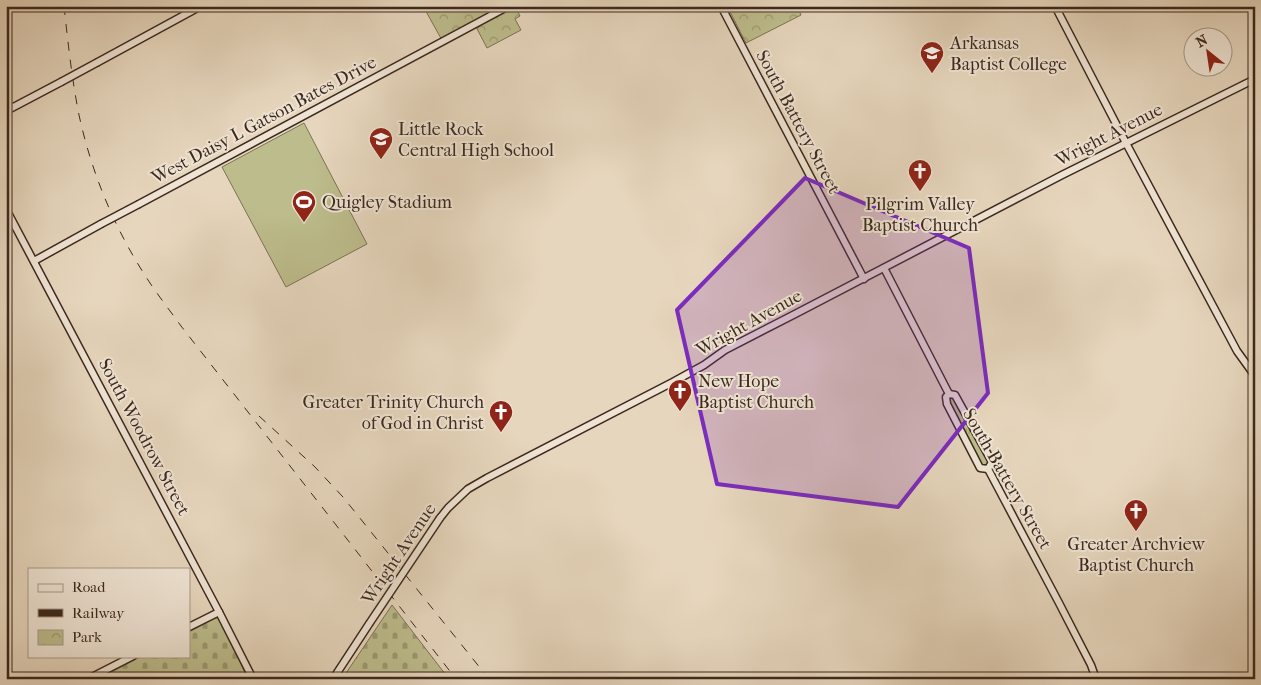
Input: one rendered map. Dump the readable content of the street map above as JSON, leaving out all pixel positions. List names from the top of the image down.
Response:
{
  "streets": {
    "main road": [
      "West Daisy L Gatson Bates Drive",
      "South Battery Street",
      "Wright Avenue",
      "South Woodrow Street"
    ]
  },
  "crossings": [
    ["West Daisy L Gatson Bates Drive", "South Woodrow Street"],
    ["South Battery Street", "Wright Avenue"]
  ],
  "places": {
    "school or university": ["Arkansas Baptist College", "Little Rock Central High School"],
    "church": [
      "Pilgrim Valley Baptist Church",
      "New Hope Baptist Church",
      "Greater Trinity Church of God in Christ",
      "Greater Archview Baptist Church"
    ],
    "sports": ["Quigley Stadium"]
  },
  "legend": ["Road", "Railway", "Park"],
  "north": "top left"
}
